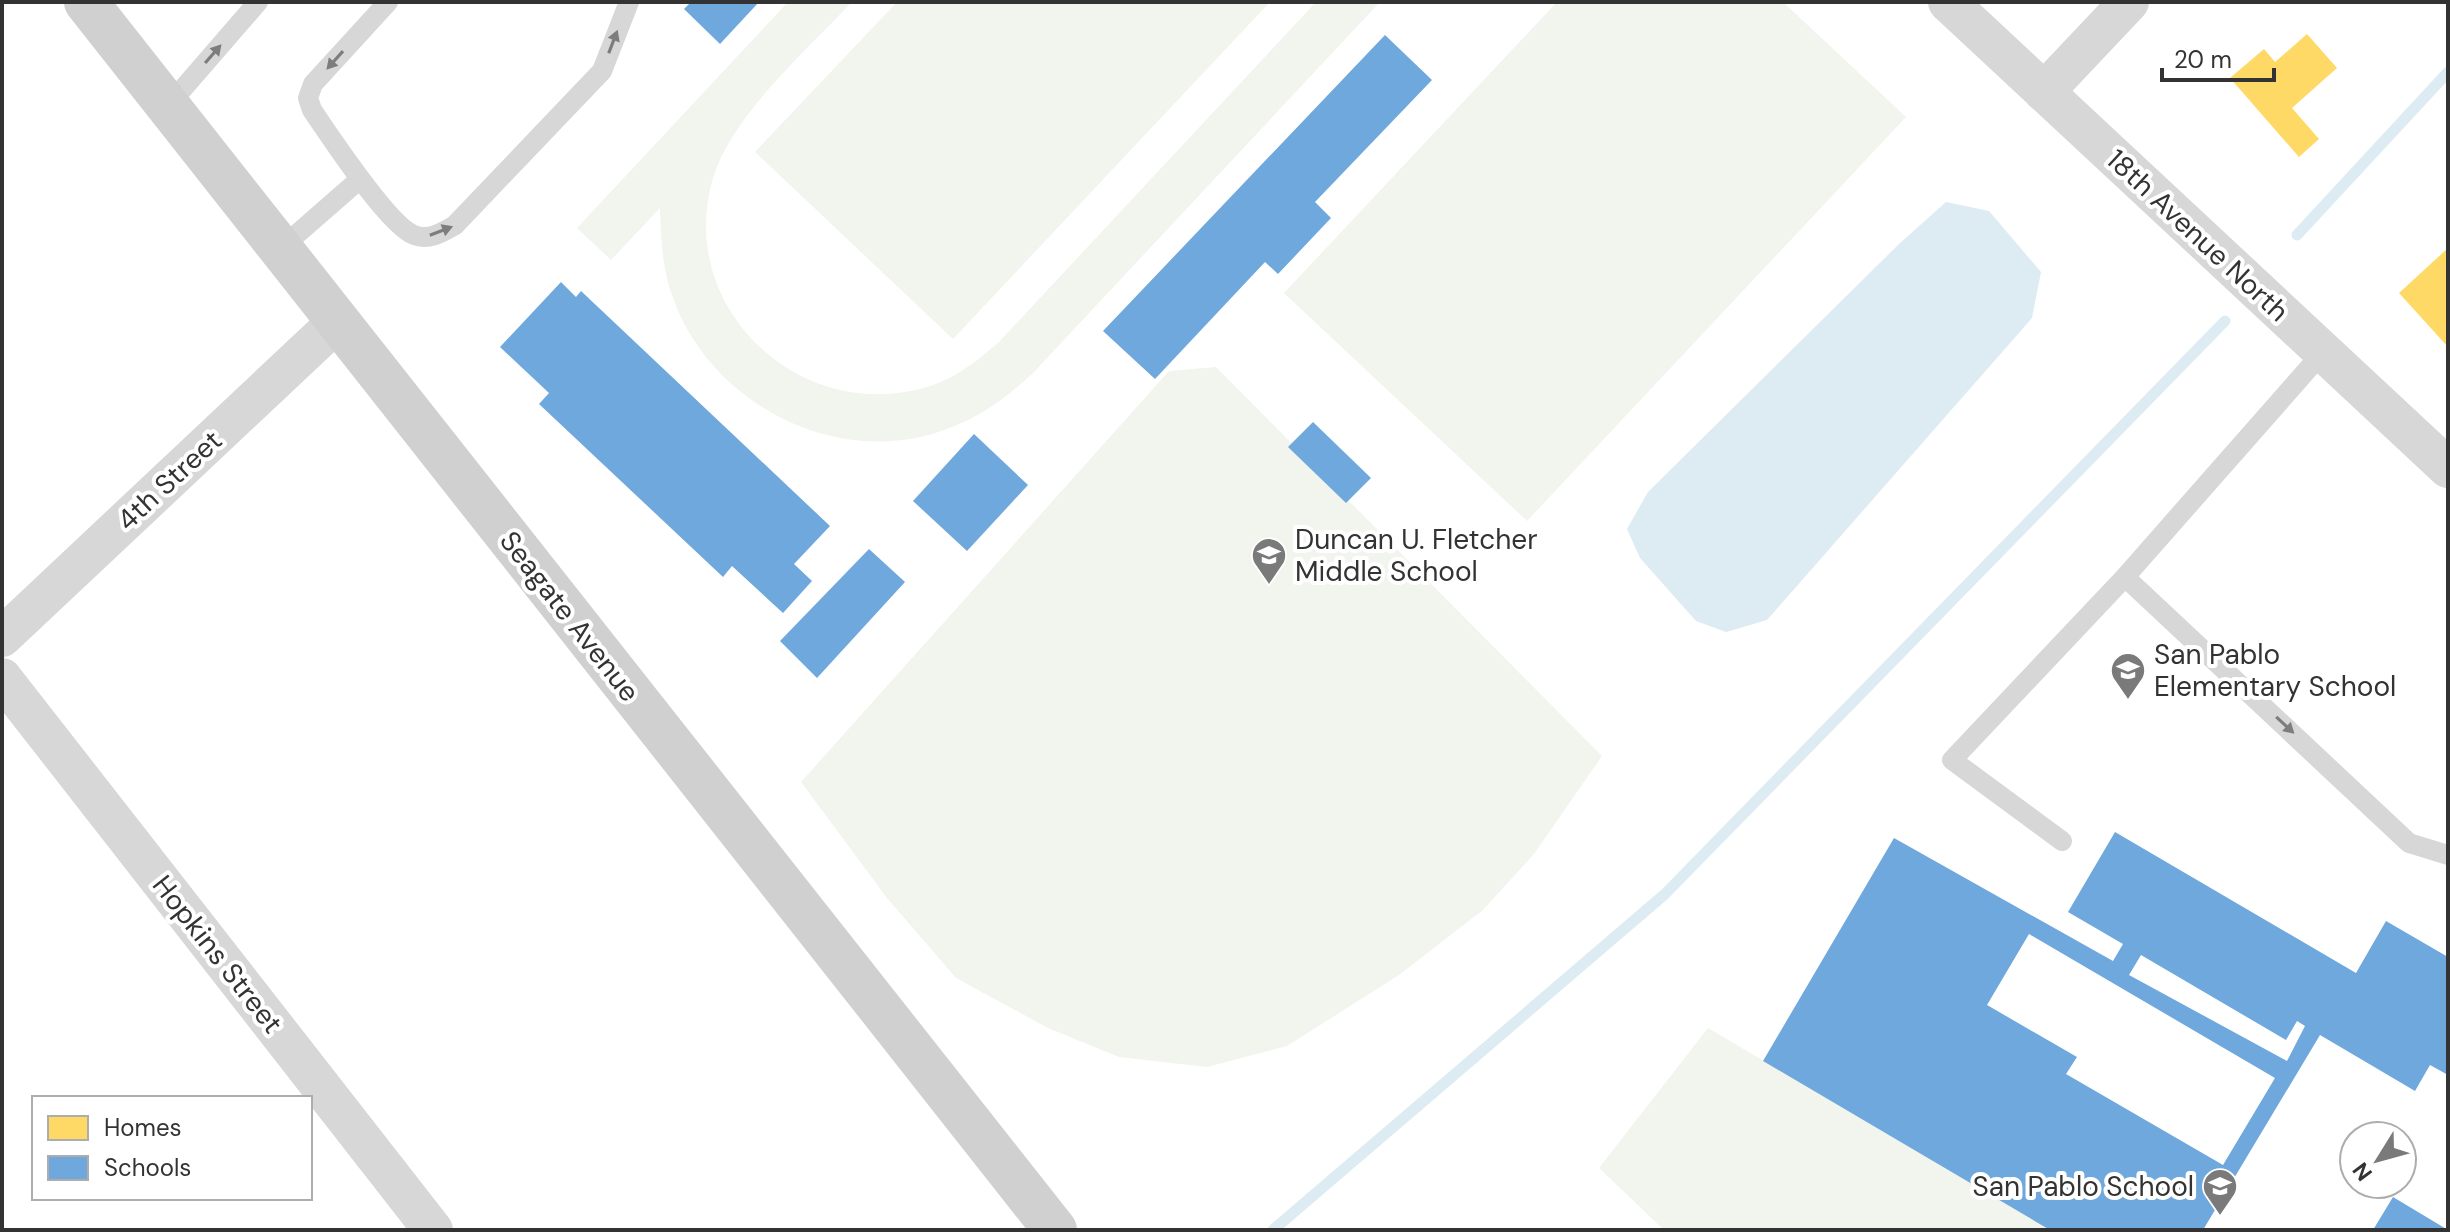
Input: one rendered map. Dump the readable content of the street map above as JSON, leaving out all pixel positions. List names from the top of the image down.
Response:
{
  "streets": {
    "street": [
      "18th Avenue North",
      "4th Street",
      "Seagate Avenue",
      "Hopkins Street"
    ]
  },
  "crossings": [
    ["4th Street", "Seagate Avenue"]
  ],
  "places": {
    "school or university": ["Duncan U. Fletcher Middle School", "San Pablo Elementary School", "San Pablo School"]
  },
  "legend": ["Homes", "Schools"],
  "scale_bar": "20 m",
  "north": "bottom left"
}
